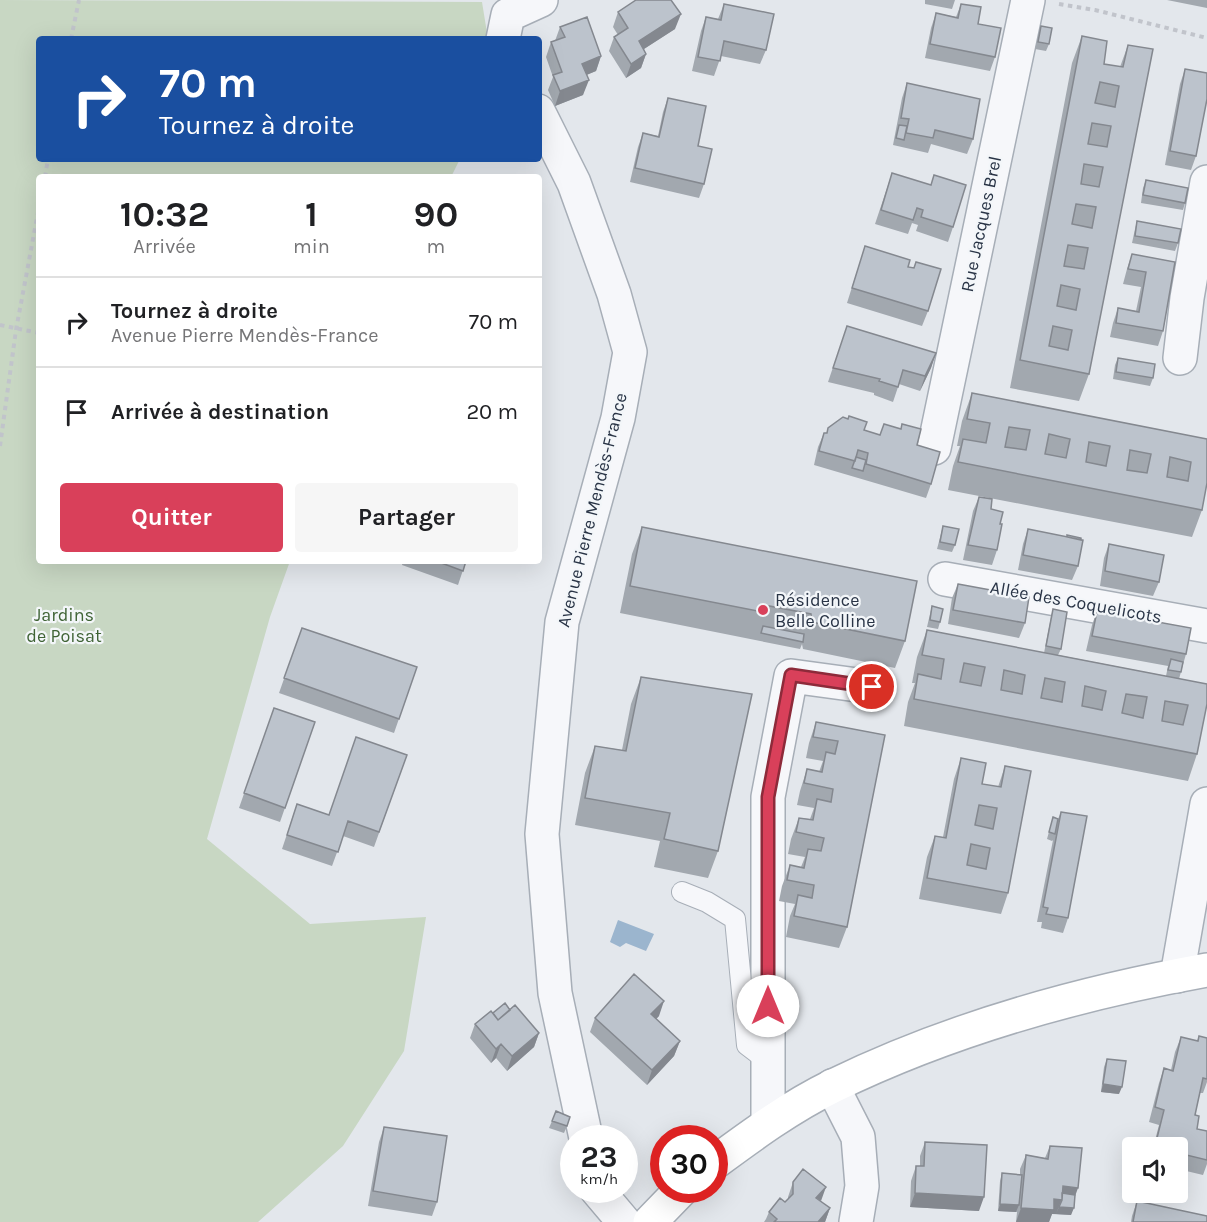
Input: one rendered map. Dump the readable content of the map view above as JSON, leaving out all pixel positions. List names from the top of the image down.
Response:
{
  "streets": {
    "street": ["Rue Jacques Brel", "Avenue Pierre Mendès-France", "Allée des Coquelicots"]
  },
  "parks": ["Jardins de Poisat"],
  "places": ["Résidence Belle Colline"],
  "page": {
    "turn": ["70 m", "Tournez à droite"],
    "eta": [
      "10:32",
      "Arrivée",
      "1",
      "min",
      "90",
      "m"
    ],
    "list": [
      {
        "name": "Tournez à droite",
        "note": "Avenue Pierre Mendès-France",
        "value": "70 m"
      },
      {
        "name": "Arrivée à destination",
        "value": "20 m"
      }
    ],
    "buttons": ["Quitter", "Partager"],
    "speed": "23 km/h",
    "limit": "30"
  }
}
